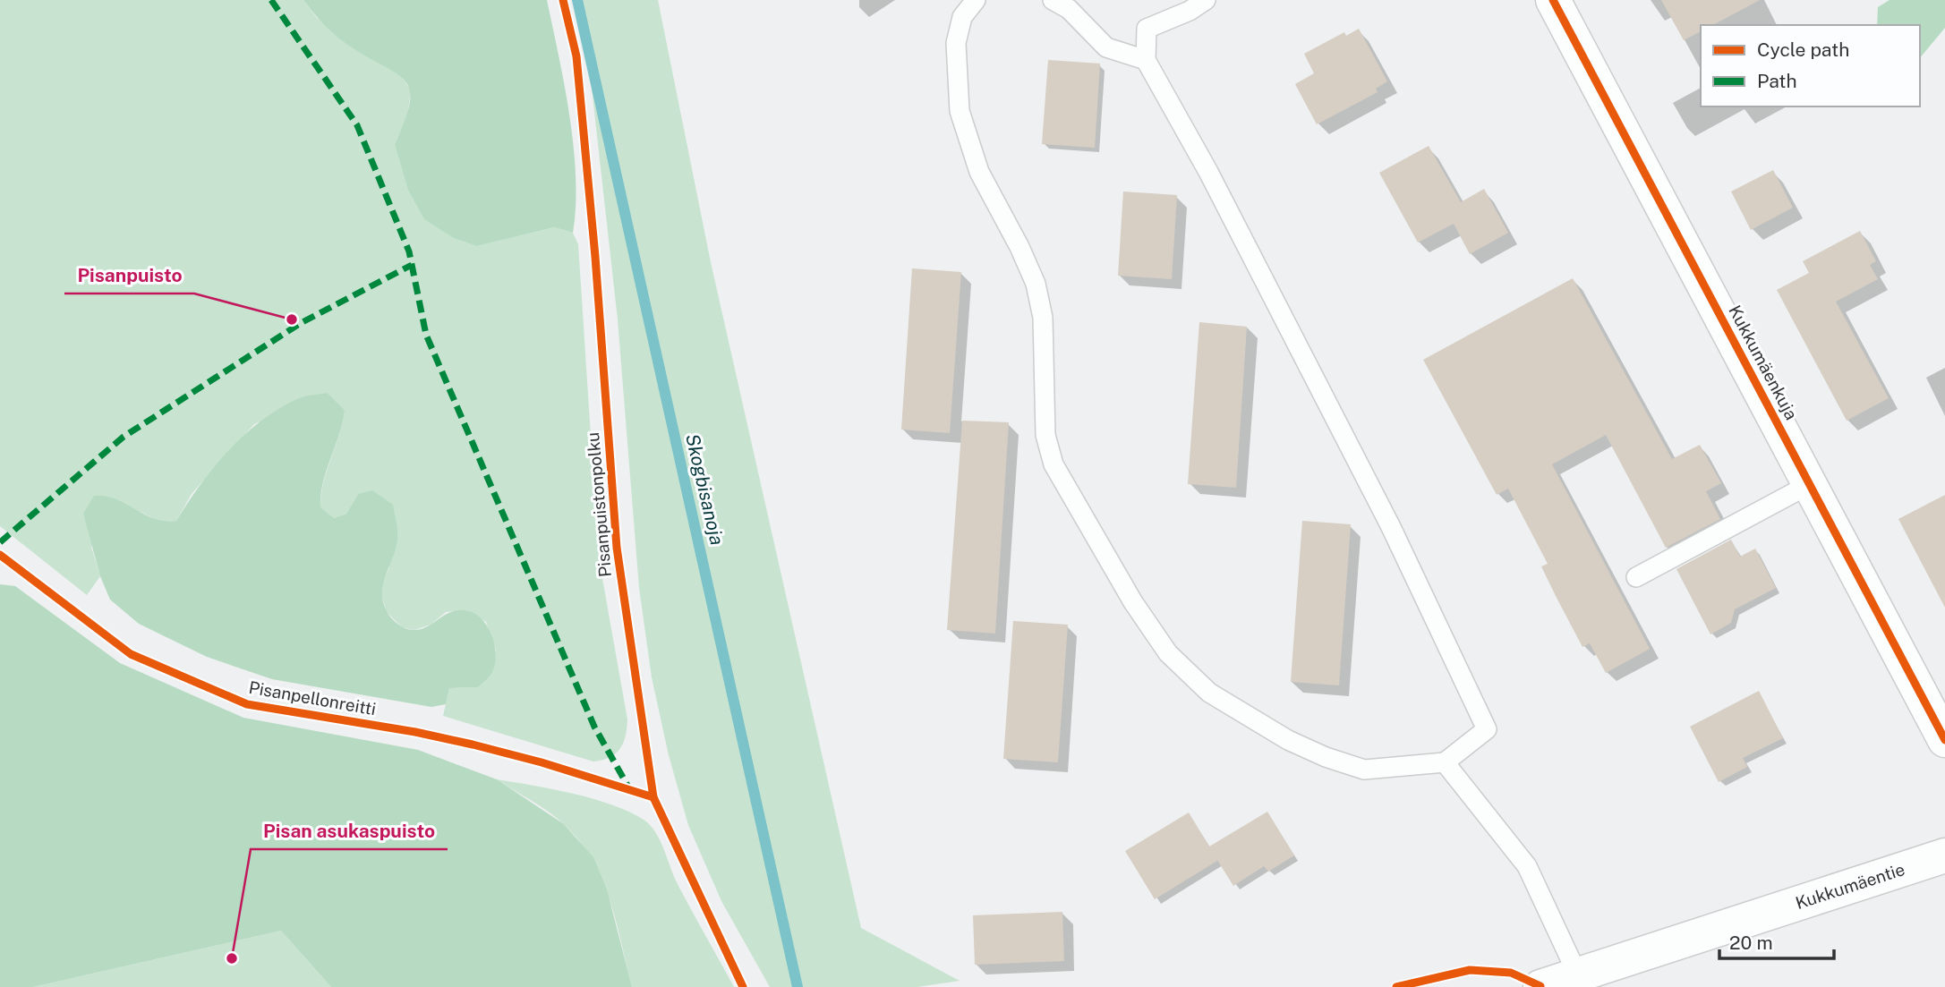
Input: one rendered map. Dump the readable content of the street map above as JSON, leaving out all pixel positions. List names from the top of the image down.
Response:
{
  "streets": {
    "street": ["Kukkumäenkuja", "Kukkumäentie"],
    "cycle path": ["Pisanpuistonpolku", "Pisanpellonreitti"]
  },
  "water": ["Skogbisanoja"],
  "places": ["Pisanpuisto", "Pisan asukaspuisto"],
  "legend": ["Cycle path", "Path"],
  "scale_bar": "20 m"
}
